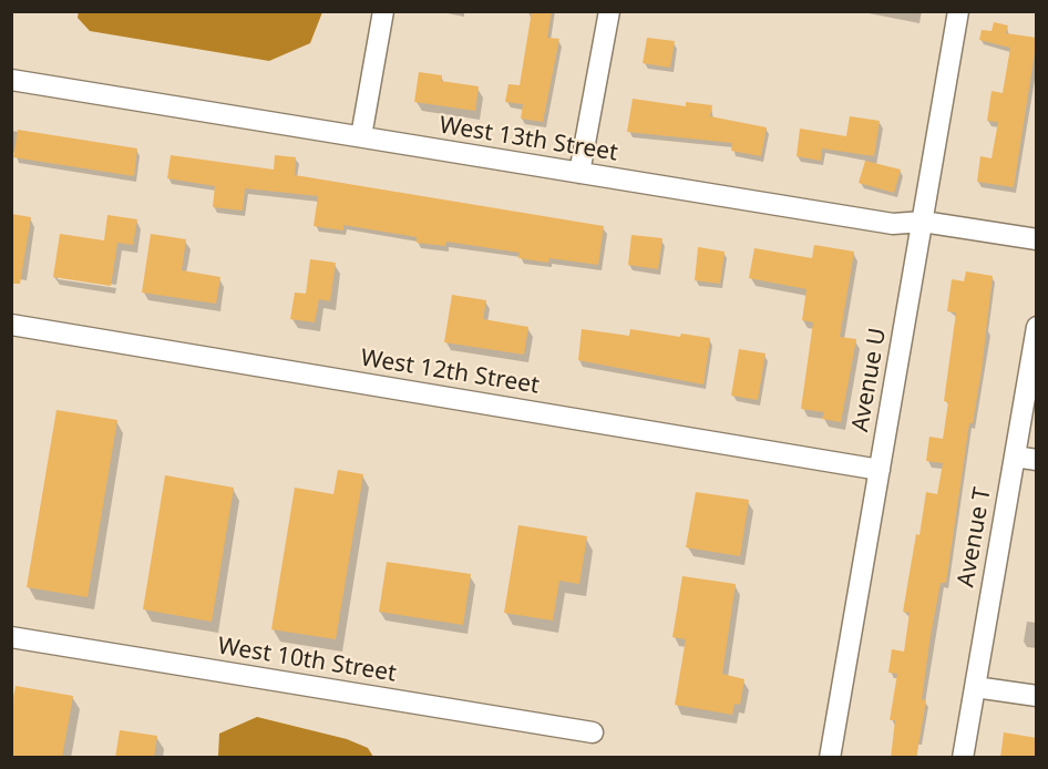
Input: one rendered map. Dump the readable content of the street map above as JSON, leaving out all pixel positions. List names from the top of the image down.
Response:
{
  "streets": {
    "street": [
      "West 13th Street",
      "West 12th Street",
      "Avenue U",
      "Avenue T",
      "West 10th Street"
    ]
  },
  "crossings": [
    ["West 13th Street", "Avenue U"],
    ["West 12th Street", "Avenue U"]
  ]
}
